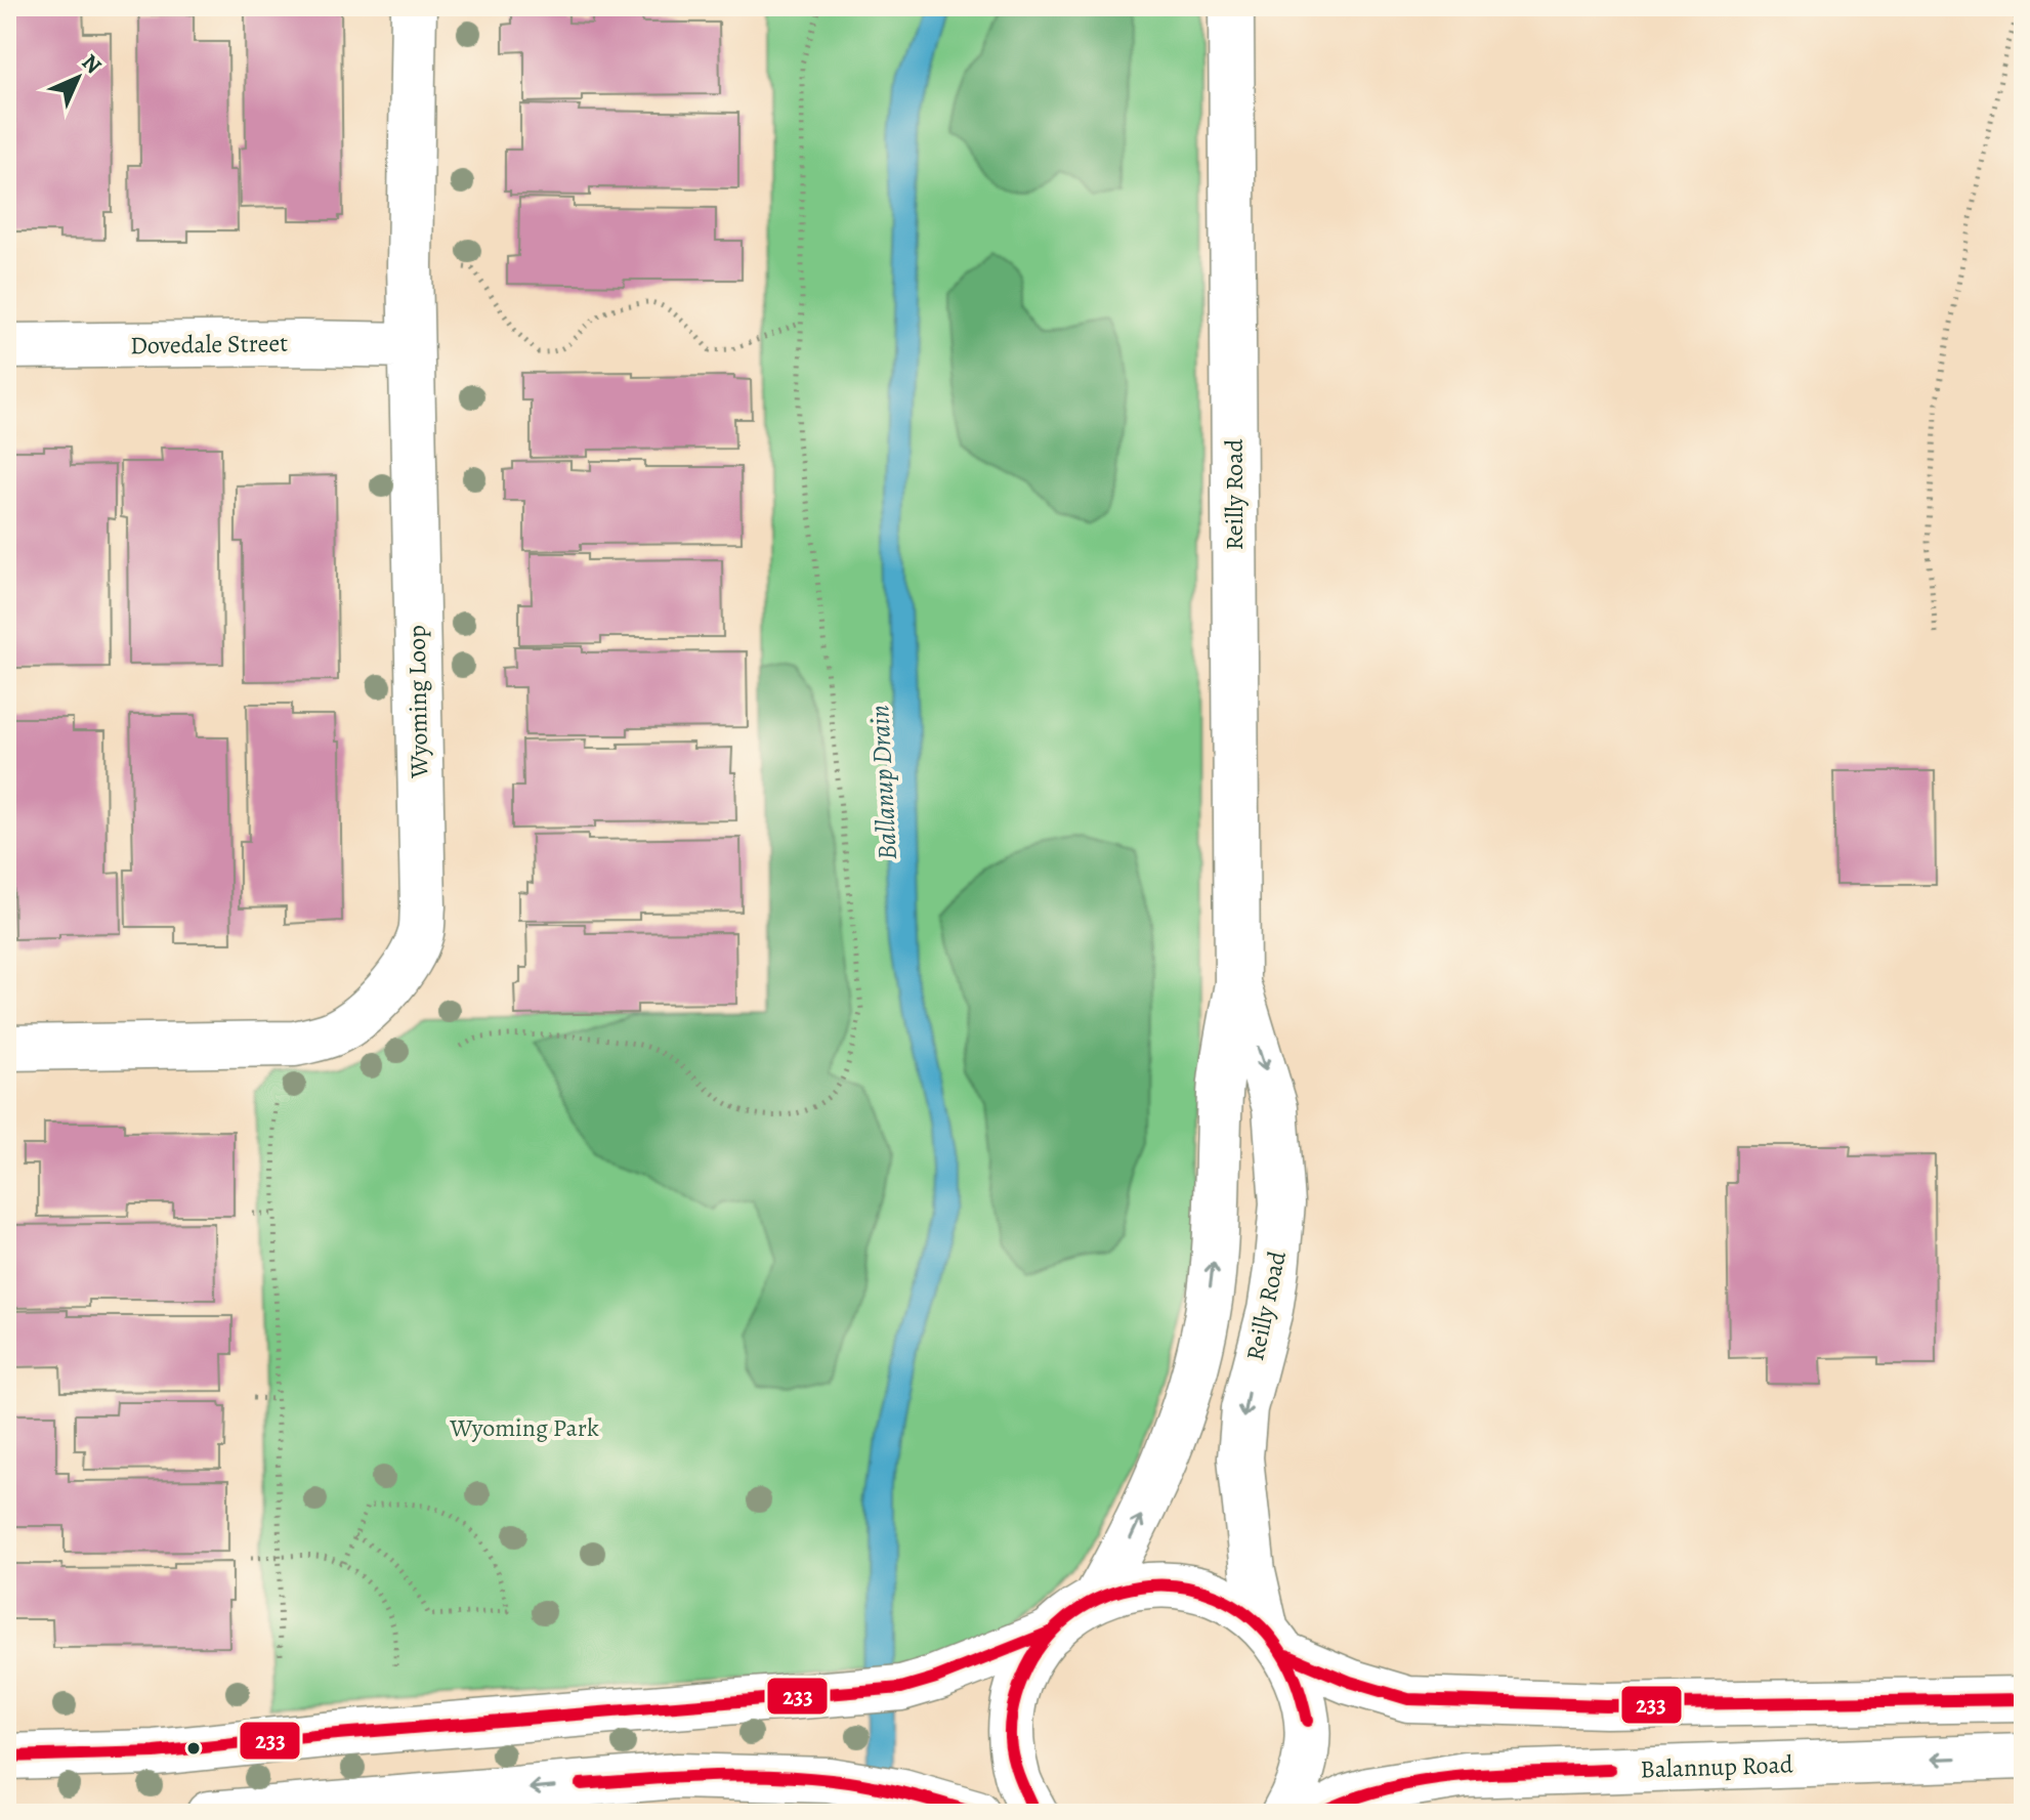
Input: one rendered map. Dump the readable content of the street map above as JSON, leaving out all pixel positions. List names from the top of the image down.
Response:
{
  "streets": {
    "street": [
      "Dovedale Street",
      "Reilly Road",
      "Wyoming Loop",
      "Balannup Road"
    ]
  },
  "crossings": [
    ["Dovedale Street", "Wyoming Loop"]
  ],
  "water": ["Ballanup Drain"],
  "parks": ["Wyoming Park"],
  "lines": ["transit line 233"],
  "north": "top right"
}
